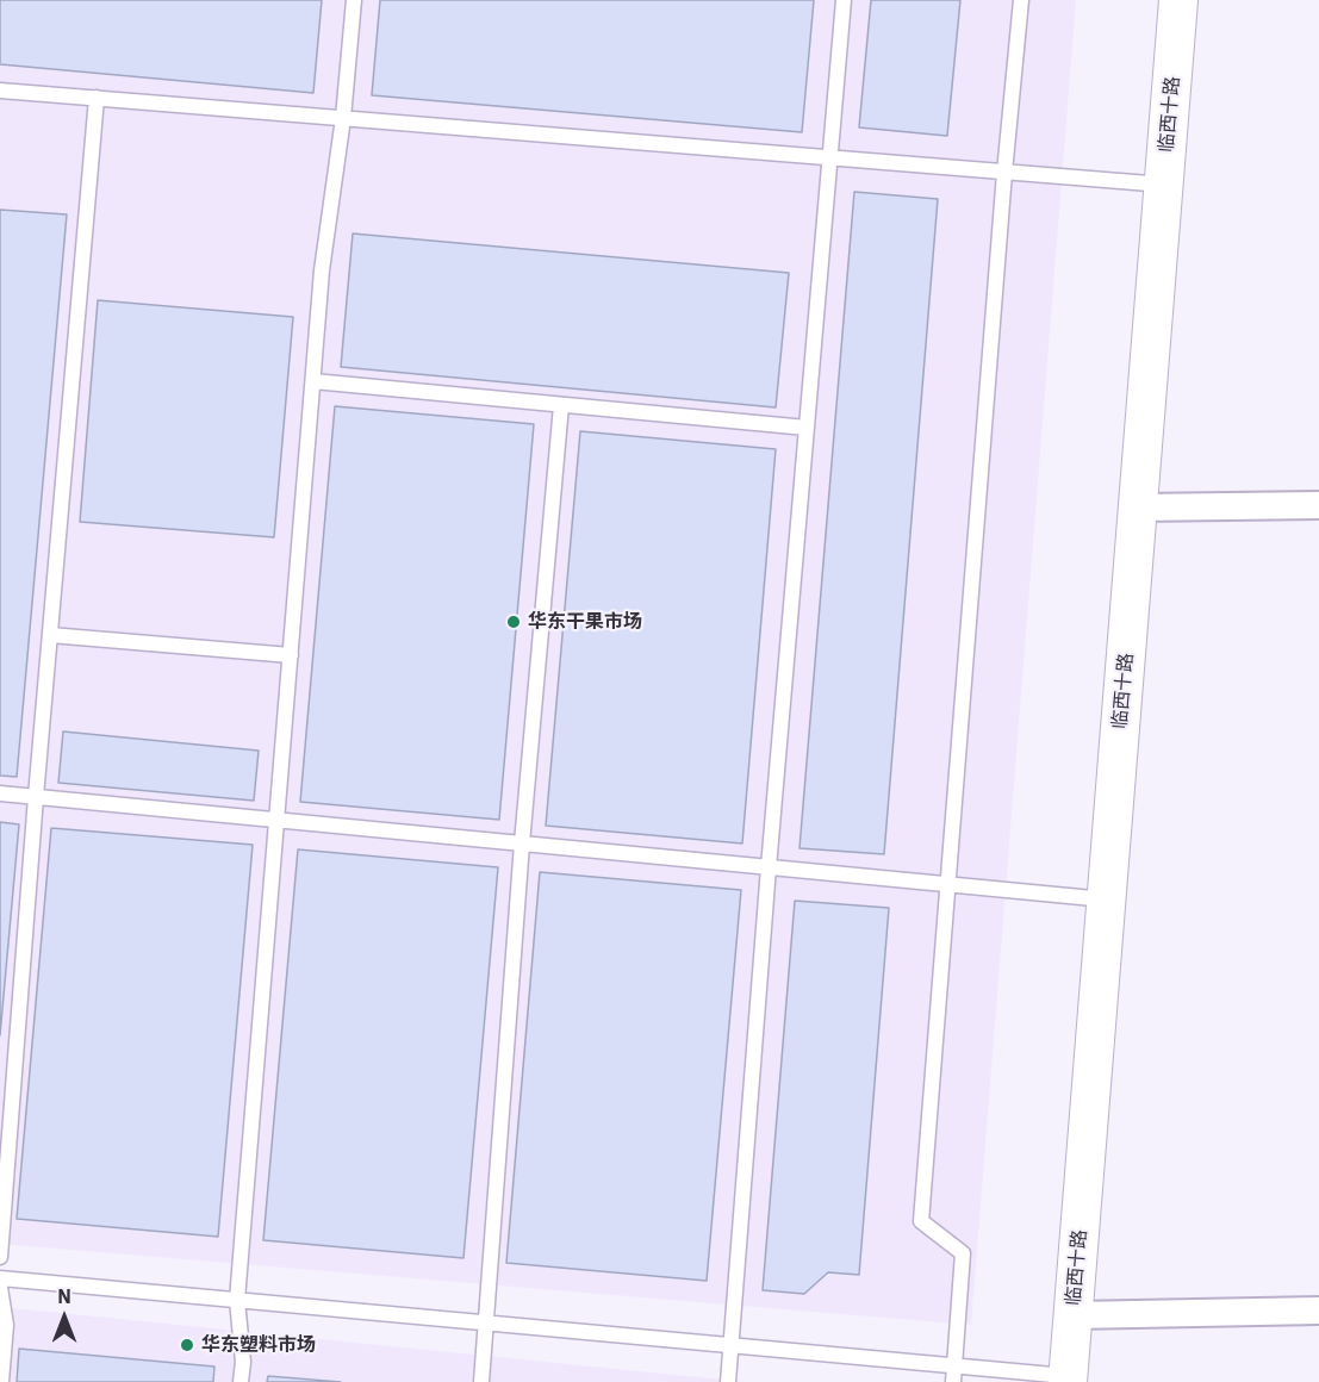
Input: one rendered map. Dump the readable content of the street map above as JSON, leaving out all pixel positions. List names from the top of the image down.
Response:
{
  "streets": {
    "main road": ["临西十路"]
  },
  "places": ["华东干果市场", "华东塑料市场"],
  "north": "top"
}
